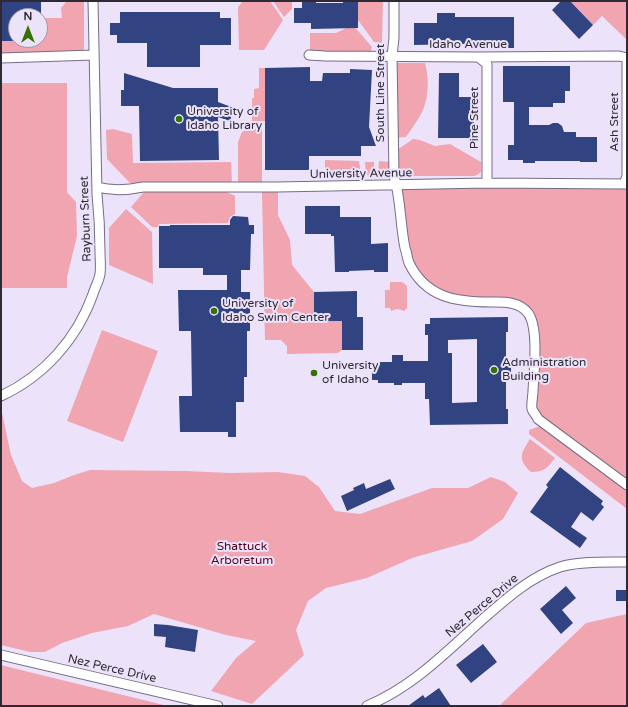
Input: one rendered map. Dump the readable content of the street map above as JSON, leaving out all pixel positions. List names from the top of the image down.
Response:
{
  "streets": {
    "street": [
      "Idaho Avenue",
      "South Line Street",
      "Pine Street",
      "Ash Street",
      "University Avenue",
      "Rayburn Street",
      "Nez Perce Drive"
    ]
  },
  "crossings": [
    ["Idaho Avenue", "South Line Street"],
    ["Idaho Avenue", "Pine Street"],
    ["Idaho Avenue", "Ash Street"],
    ["South Line Street", "University Avenue"],
    ["Pine Street", "University Avenue"],
    ["Ash Street", "University Avenue"],
    ["University Avenue", "Rayburn Street"]
  ],
  "parks": ["Shattuck Arboretum"],
  "places": [
    "University of Idaho Library",
    "University of Idaho Swim Center",
    "Administration Building",
    "University of Idaho"
  ],
  "north": "top"
}
